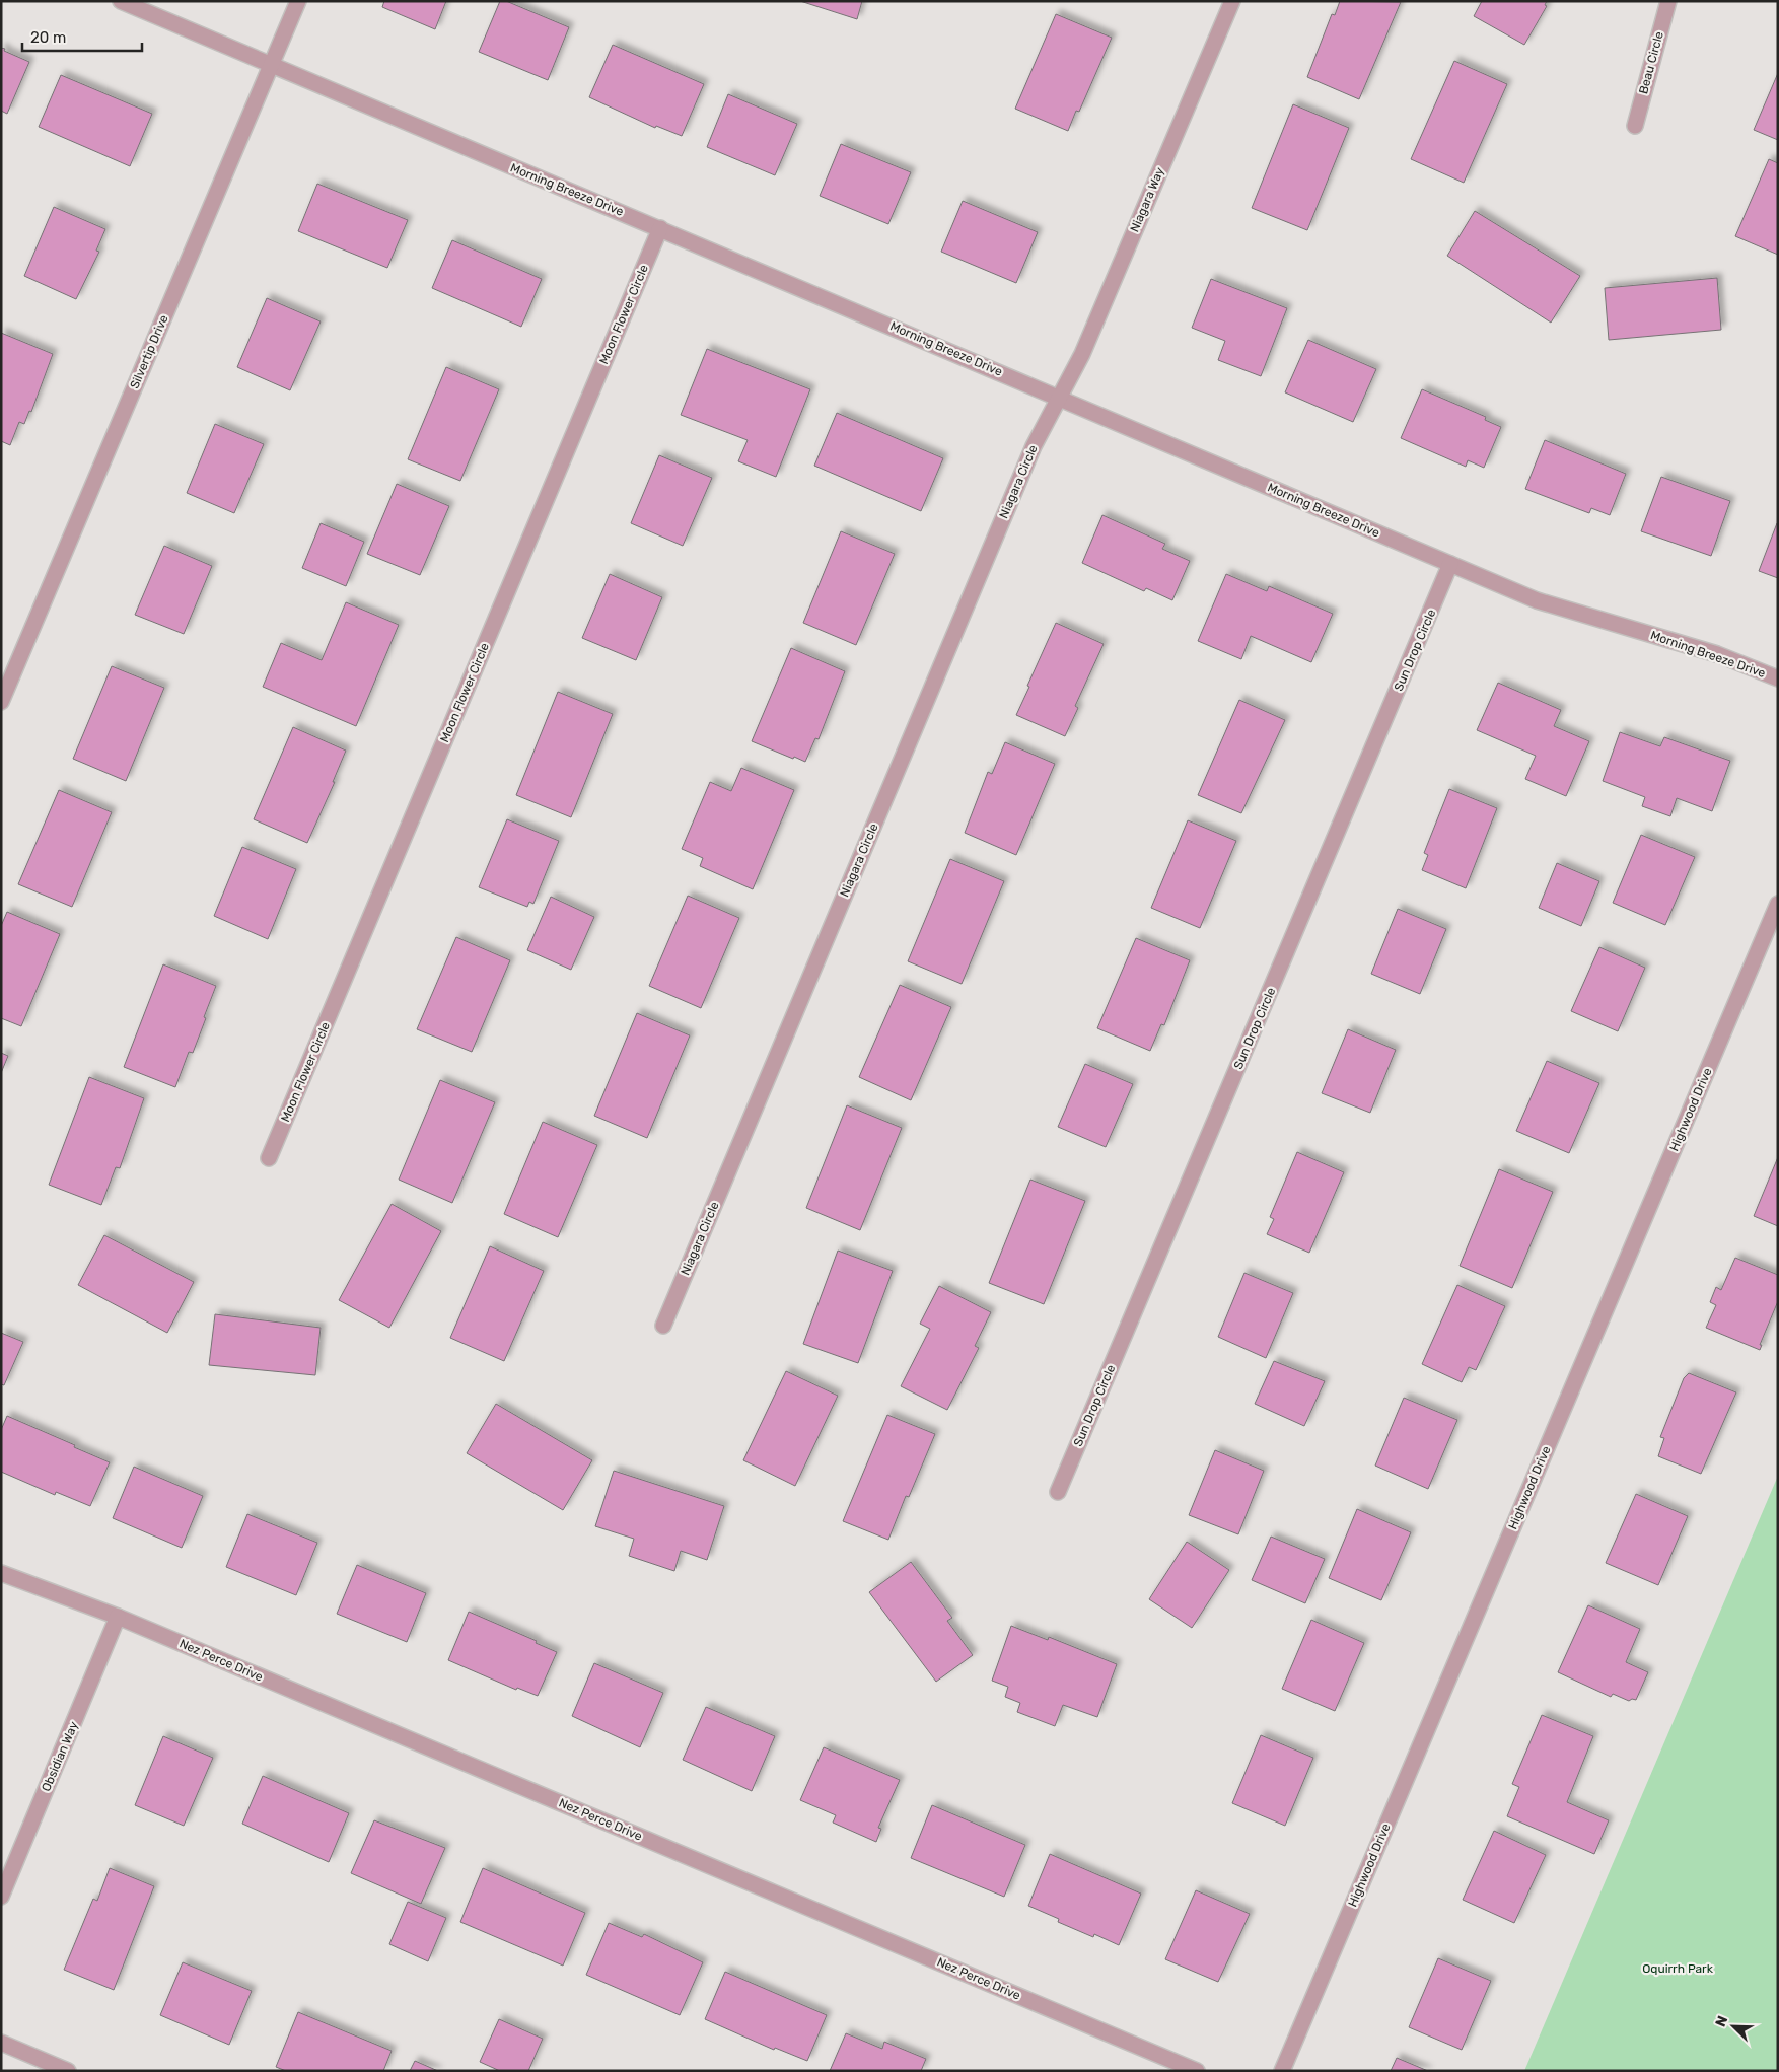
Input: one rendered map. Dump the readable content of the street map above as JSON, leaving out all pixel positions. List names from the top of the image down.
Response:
{
  "streets": {
    "street": [
      "Beau Circle",
      "Morning Breeze Drive",
      "Niagara Way",
      "Moon Flower Circle",
      "Silvertip Drive",
      "Niagara Circle",
      "Sun Drop Circle",
      "Highwood Drive",
      "Nez Perce Drive",
      "Obsidian Way"
    ]
  },
  "crossings": [
    ["Morning Breeze Drive", "Niagara Way"],
    ["Morning Breeze Drive", "Moon Flower Circle"],
    ["Morning Breeze Drive", "Silvertip Drive"],
    ["Morning Breeze Drive", "Niagara Circle"],
    ["Morning Breeze Drive", "Sun Drop Circle"],
    ["Niagara Way", "Niagara Circle"],
    ["Nez Perce Drive", "Obsidian Way"]
  ],
  "parks": ["Oquirrh Park"],
  "scale_bar": "20 m",
  "north": "top left"
}
